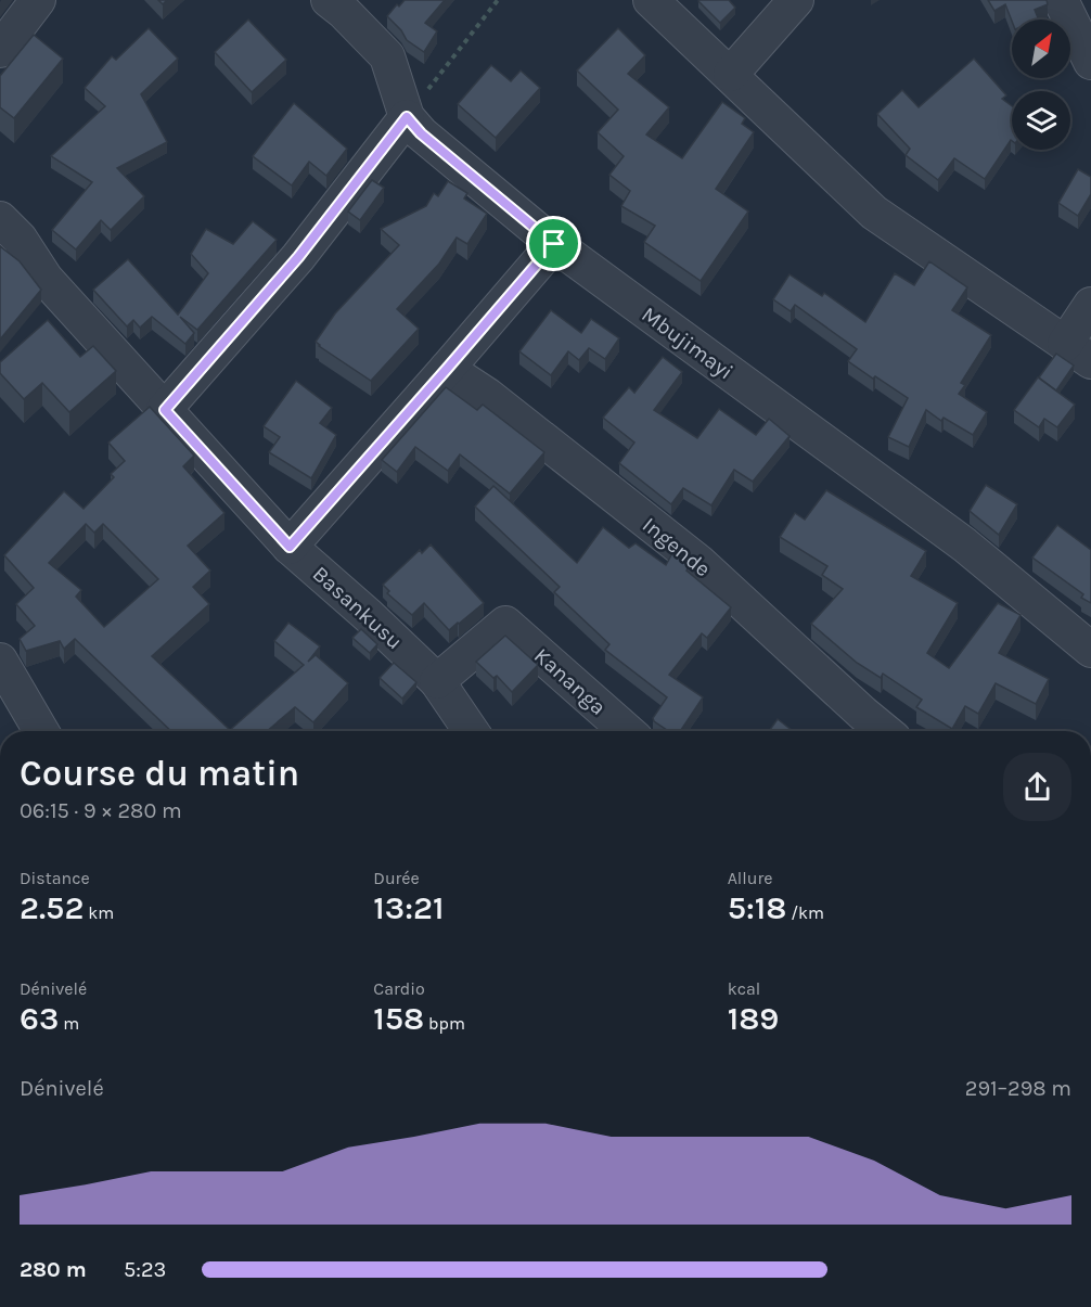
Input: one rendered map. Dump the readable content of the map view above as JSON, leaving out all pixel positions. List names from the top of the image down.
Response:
{
  "streets": {
    "street": [
      "Mbujimayi",
      "Ingende",
      "Basankusu",
      "Kananga"
    ]
  },
  "crossings": [
    ["Basankusu", "Kananga"]
  ],
  "north": "top right",
  "page": {
    "heading": ["Course du matin", "06:15 · 9 × 280 m"],
    "stats": [
      ["Distance", "2.52 km"],
      ["Durée", "13:21"],
      ["Allure", "5:18 /km"],
      ["Dénivelé", "63 m"],
      ["Cardio", "158 bpm"],
      ["kcal", "189"]
    ],
    "chart": ["Dénivelé", "291–298 m"],
    "list": [
      {
        "name": "280 m",
        "note": "5:23"
      }
    ]
  }
}
